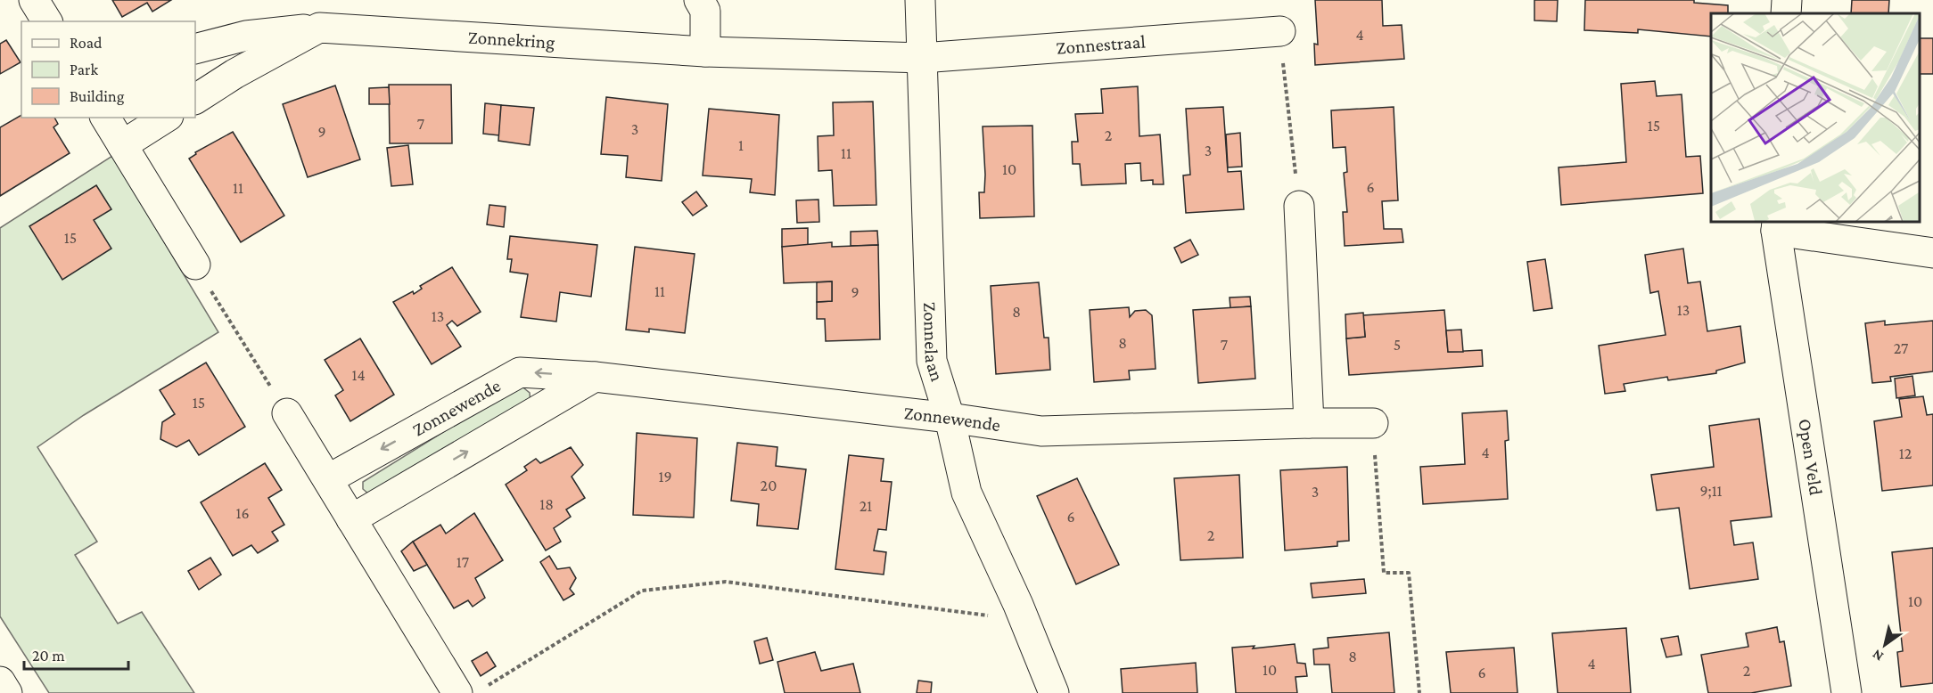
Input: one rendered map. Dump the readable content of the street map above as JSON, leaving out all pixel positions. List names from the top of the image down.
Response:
{
  "streets": {
    "main road": [
      "Zonnekring",
      "Zonnestraal",
      "Zonnelaan",
      "Zonnewende",
      "Open Veld"
    ]
  },
  "crossings": [
    ["Zonnekring", "Zonnestraal"],
    ["Zonnekring", "Zonnelaan"],
    ["Zonnestraal", "Zonnelaan"],
    ["Zonnelaan", "Zonnewende"]
  ],
  "house_numbers": [
    "4",
    "7",
    "15",
    "3",
    "9",
    "2",
    "1",
    "3",
    "11",
    "10",
    "6",
    "11",
    "15",
    "11",
    "9",
    "13",
    "8",
    "13",
    "8",
    "7",
    "5",
    "27",
    "14",
    "15",
    "4",
    "12",
    "19",
    "20",
    "9;11",
    "3",
    "18",
    "21",
    "16",
    "6",
    "2",
    "17",
    "10",
    "8",
    "4",
    "10",
    "2",
    "6"
  ],
  "legend": ["Road", "Park", "Building"],
  "scale_bar": "20 m",
  "north": "bottom left"
}
